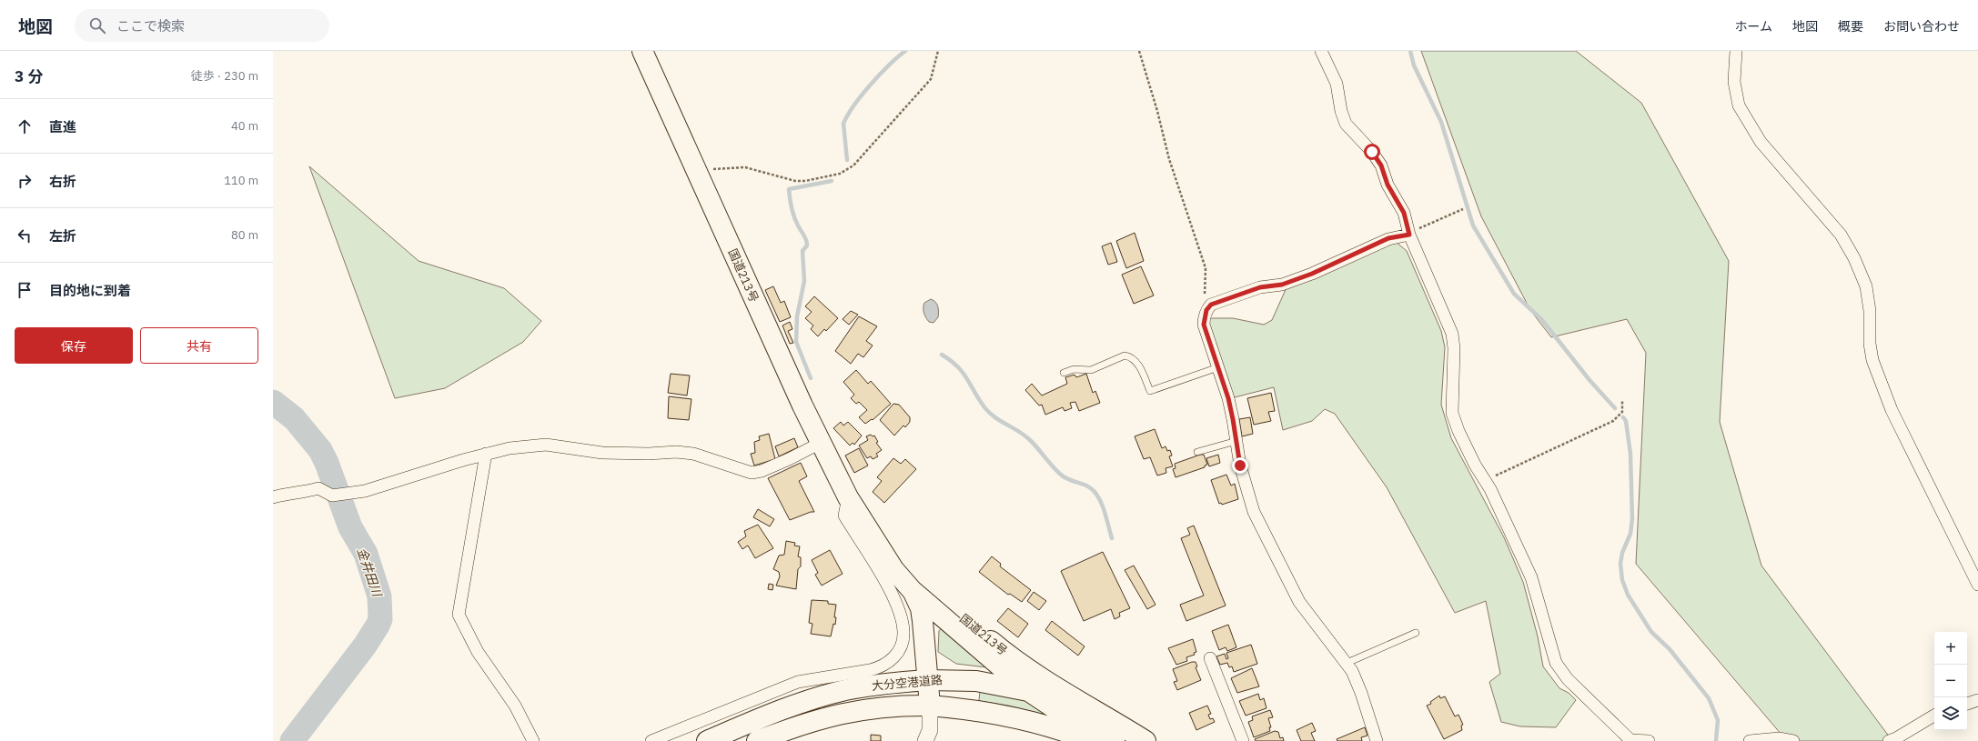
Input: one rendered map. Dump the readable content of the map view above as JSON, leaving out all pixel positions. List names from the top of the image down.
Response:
{
  "streets": {
    "highway": ["国道213号", "大分空港道路"]
  },
  "crossings": [
    ["国道213号", "大分空港道路"]
  ],
  "water": ["金井田川"],
  "page": {
    "header": "地図",
    "search": "ここで検索",
    "nav": [
      "ホーム",
      "地図",
      "概要",
      "お問い合わせ"
    ],
    "heading": ["3 分", "徒歩 · 230 m"],
    "list": [
      ["直進", "40 m"],
      ["右折", "110 m"],
      ["左折", "80 m"],
      "目的地に到着"
    ],
    "buttons": ["保存", "共有"],
    "map_buttons": ["+", "−"]
  }
}
